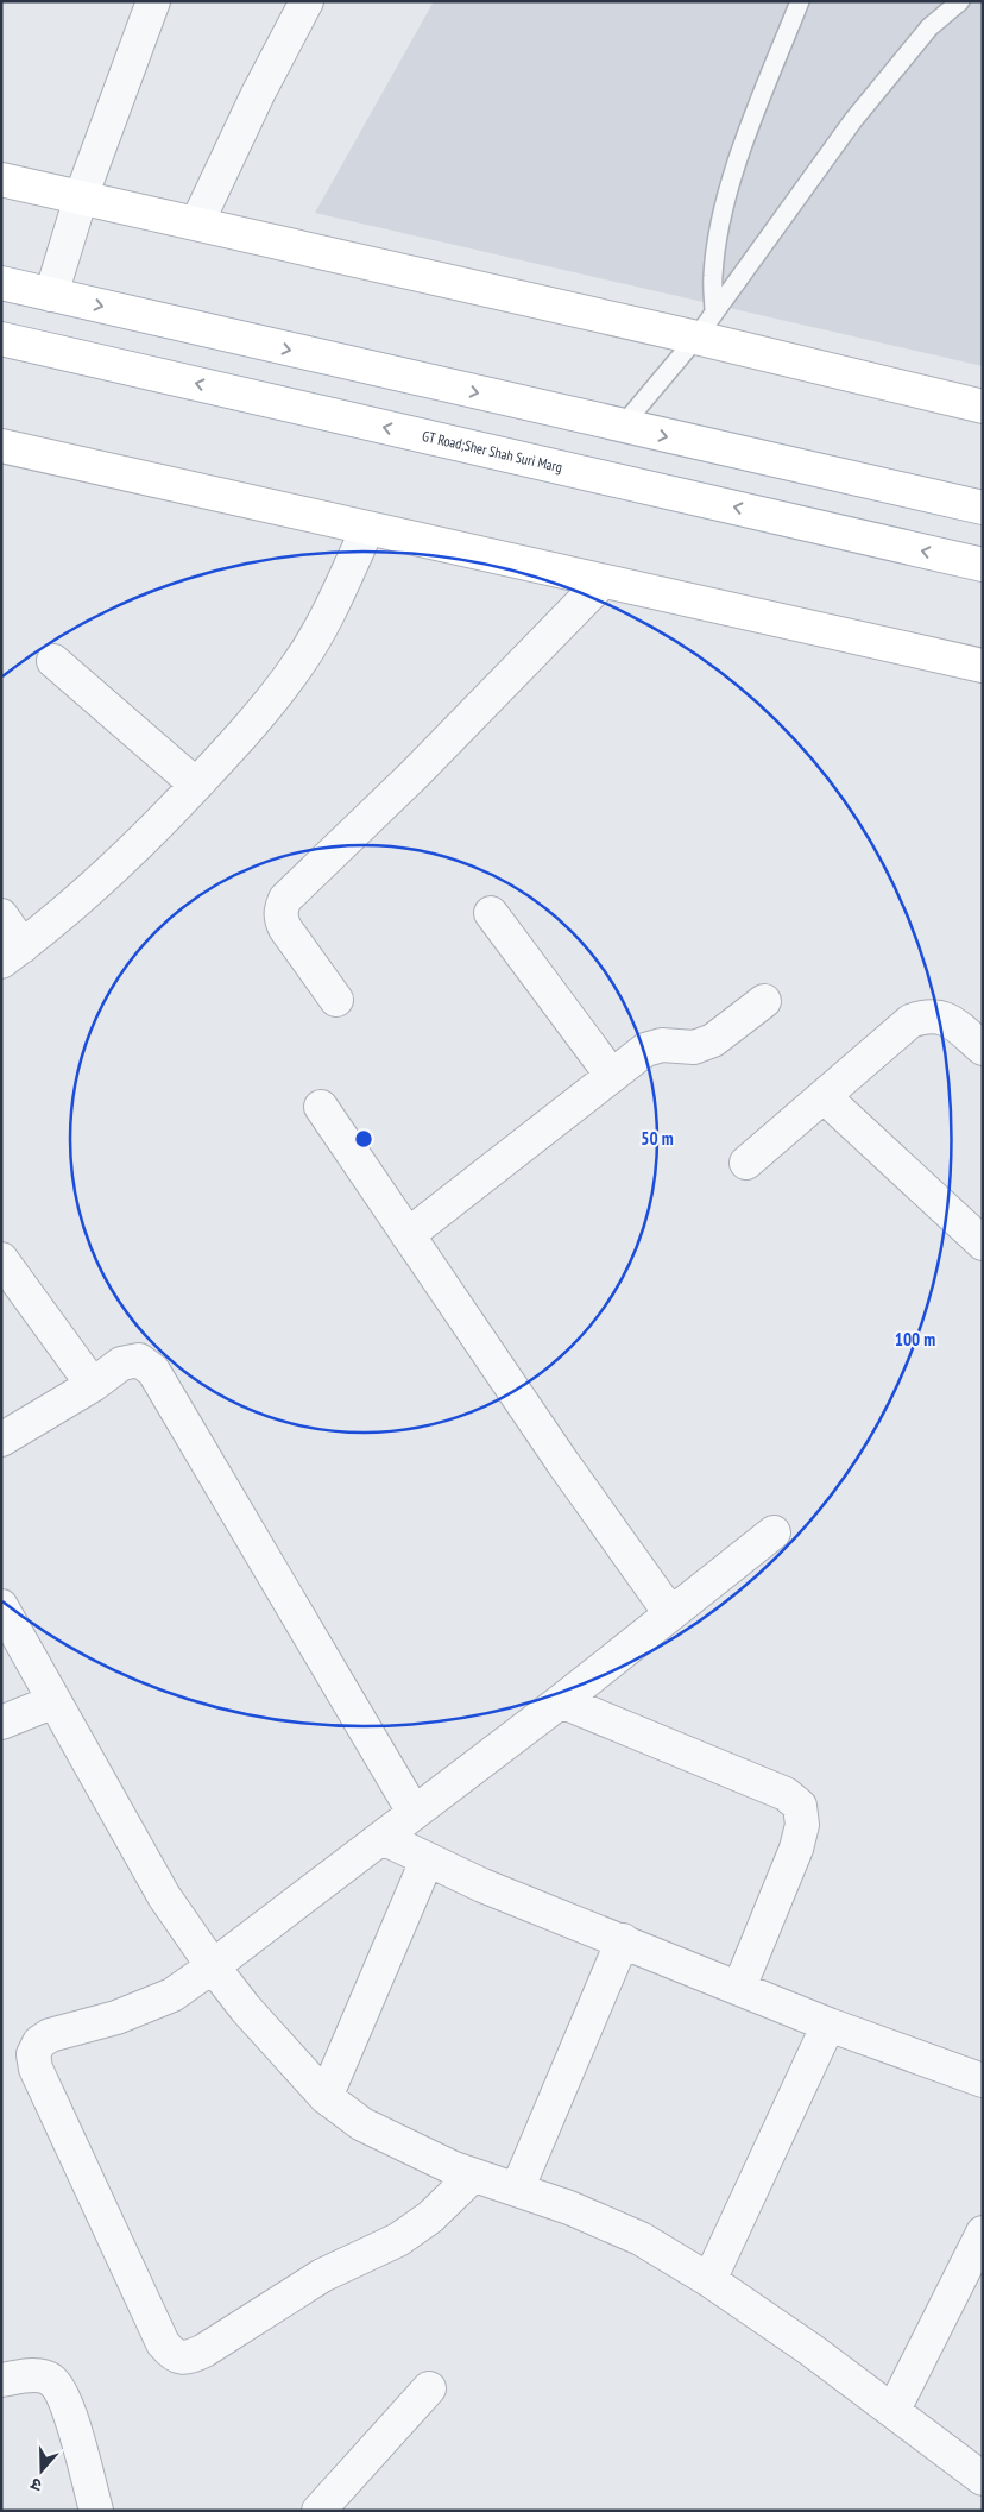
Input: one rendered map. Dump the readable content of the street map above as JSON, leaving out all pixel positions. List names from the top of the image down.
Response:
{
  "streets": {
    "main road": ["GT Road;Sher Shah Suri Marg"]
  },
  "north": "bottom",
  "rings": ["50 m", "100 m"]
}
